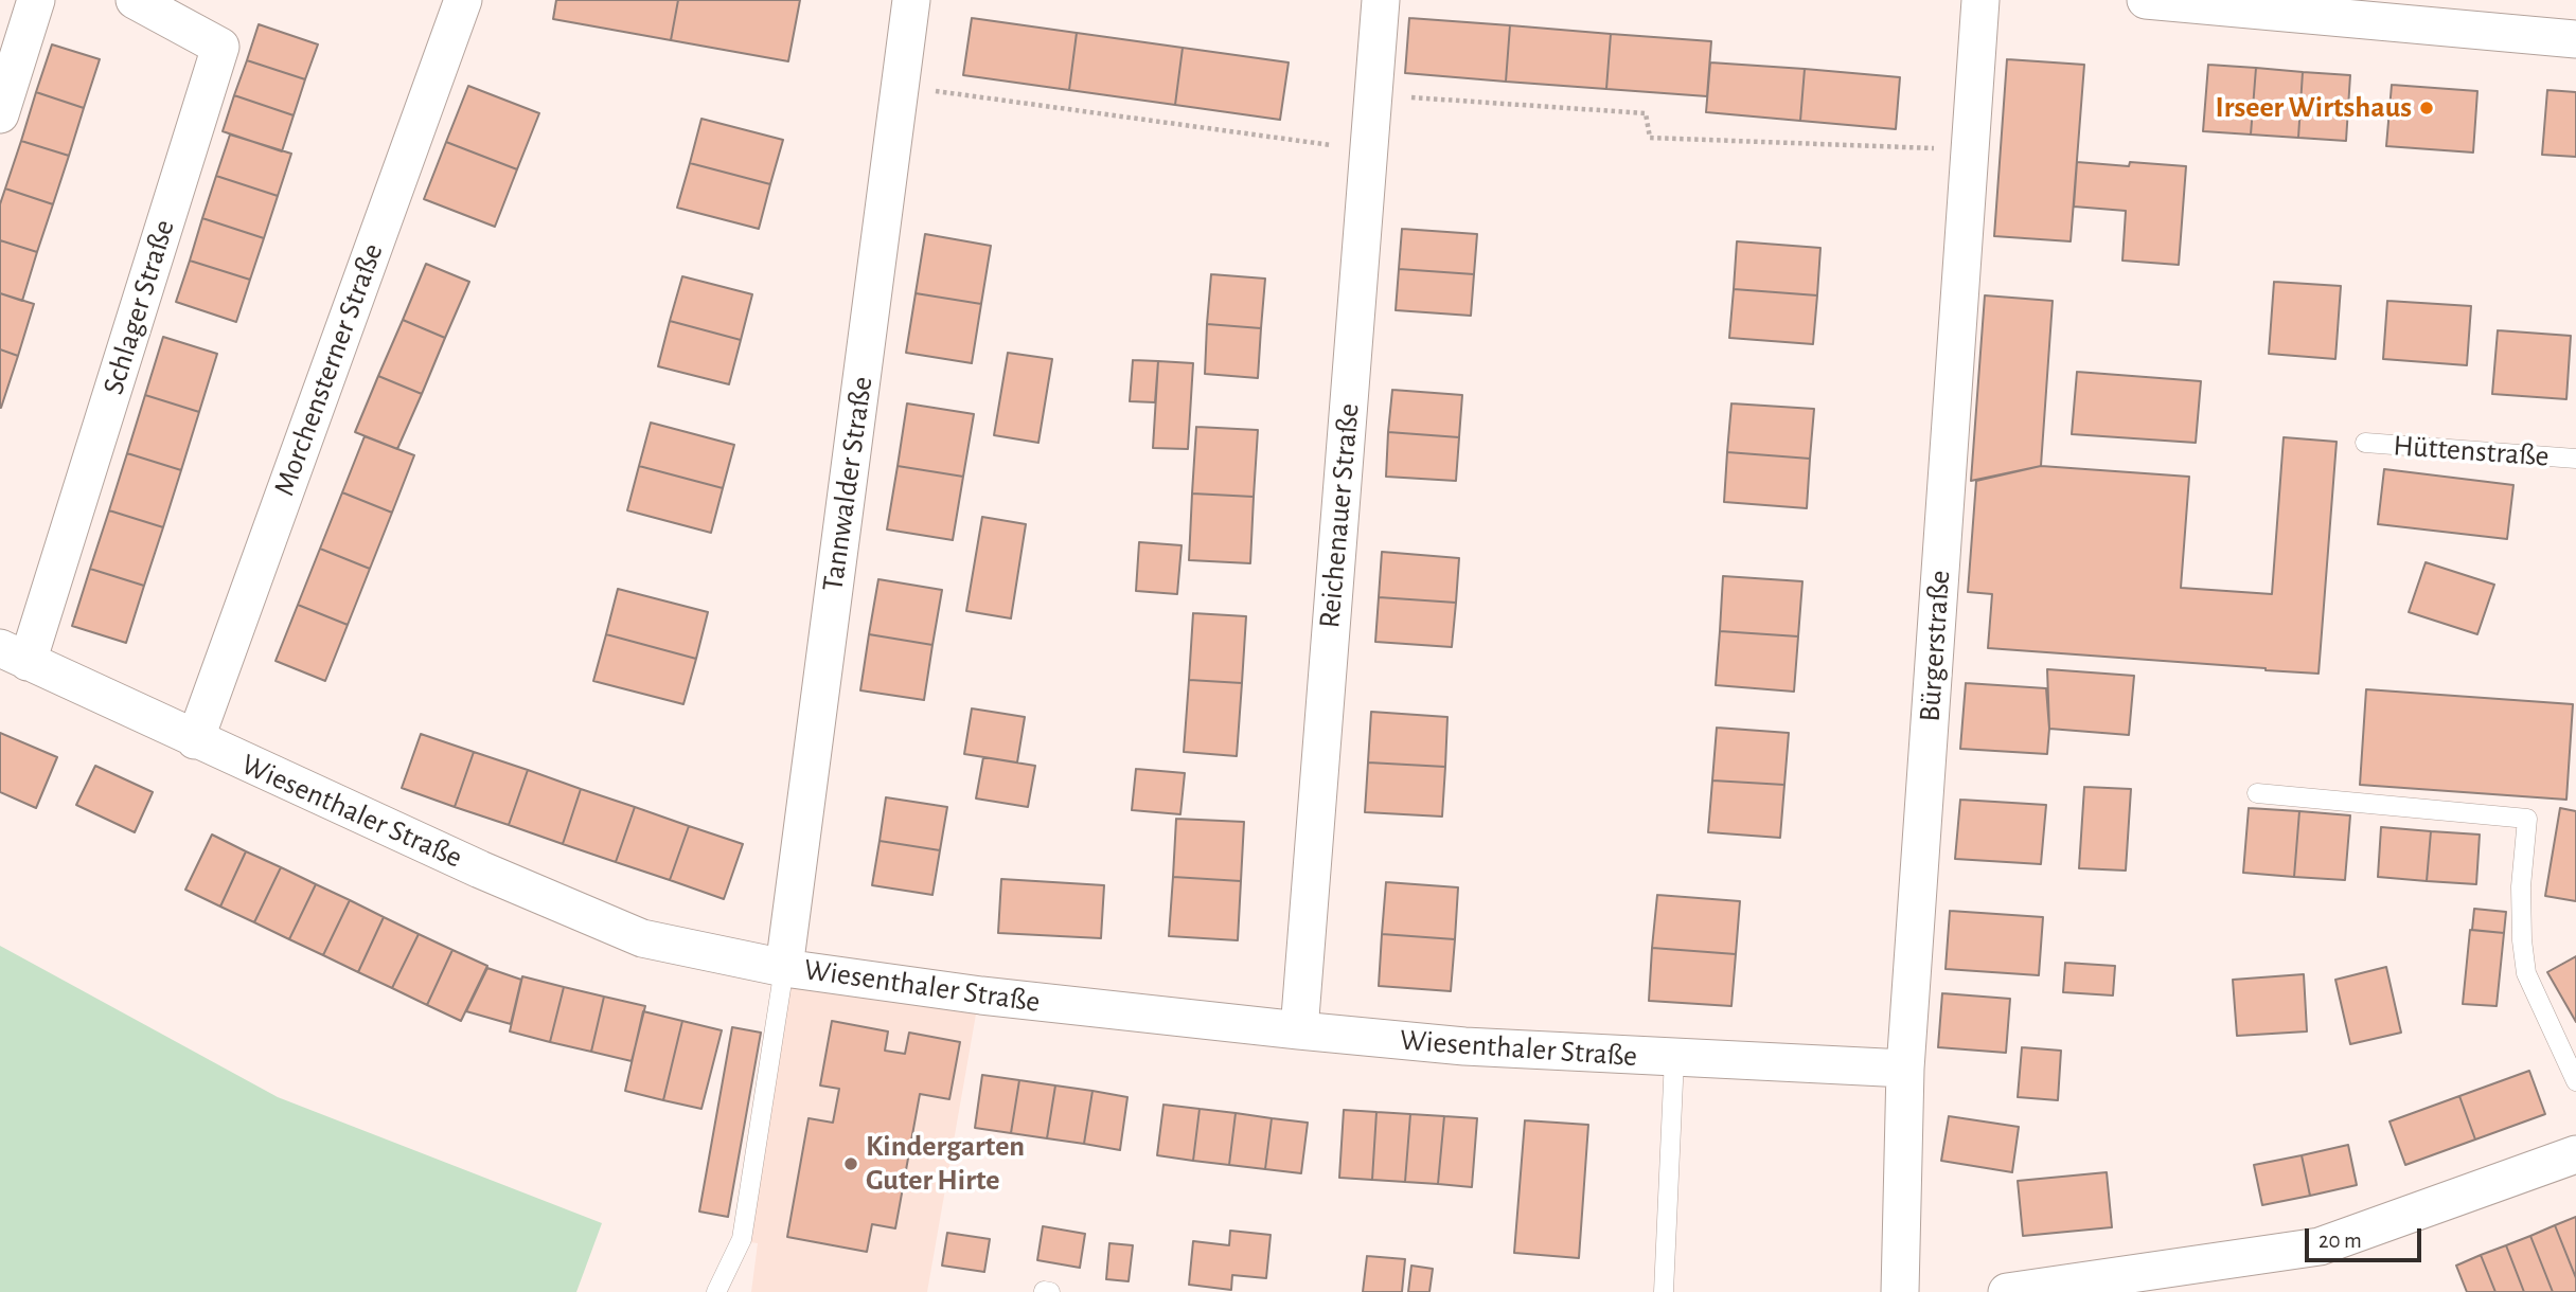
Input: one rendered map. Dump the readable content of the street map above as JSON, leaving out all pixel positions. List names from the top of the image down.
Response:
{
  "streets": {
    "street": [
      "Schlager Straße",
      "Morchensterner Straße",
      "Tannwalder Straße",
      "Reichenauer Straße",
      "Bürgerstraße",
      "Wiesenthaler Straße"
    ],
    "lane": ["Hüttenstraße"]
  },
  "crossings": [
    ["Schlager Straße", "Wiesenthaler Straße"],
    ["Morchensterner Straße", "Wiesenthaler Straße"],
    ["Tannwalder Straße", "Wiesenthaler Straße"],
    ["Reichenauer Straße", "Wiesenthaler Straße"],
    ["Bürgerstraße", "Wiesenthaler Straße"]
  ],
  "places": ["Irseer Wirtshaus", "Kindergarten Guter Hirte"],
  "scale_bar": "20 m"
}
